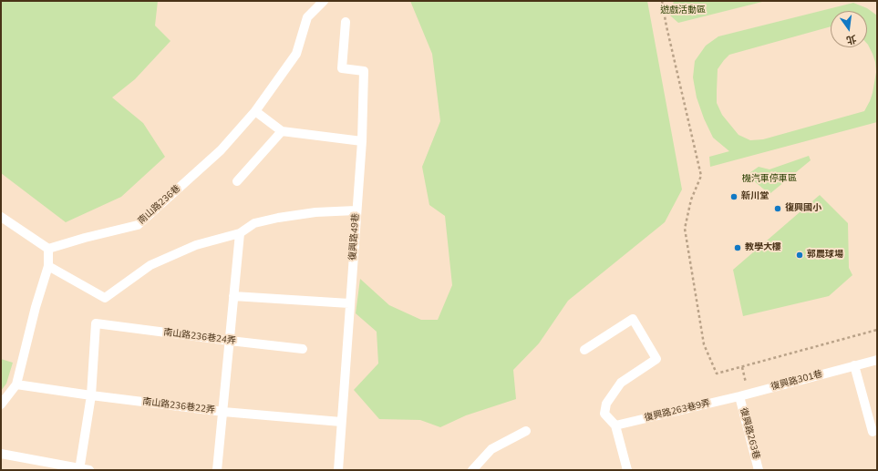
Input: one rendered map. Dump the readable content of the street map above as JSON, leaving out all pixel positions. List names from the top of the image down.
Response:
{
  "streets": {
    "lane": [
      "南山路236巷",
      "復興路49巷",
      "南山路236巷24弄",
      "復興路301巷",
      "南山路236巷22弄",
      "復興路263巷9弄",
      "復興路263巷"
    ]
  },
  "crossings": [
    ["復興路49巷", "南山路236巷22弄"],
    ["南山路236巷24弄", "南山路236巷22弄"],
    ["復興路301巷", "復興路263巷9弄"],
    ["復興路301巷", "復興路263巷"],
    ["復興路263巷9弄", "復興路263巷"]
  ],
  "parks": ["遊戲活動區", "機汽車停車區"],
  "places": [
    "新川堂",
    "復興國小",
    "教學大樓",
    "郭農球場"
  ],
  "north": "bottom"
}
